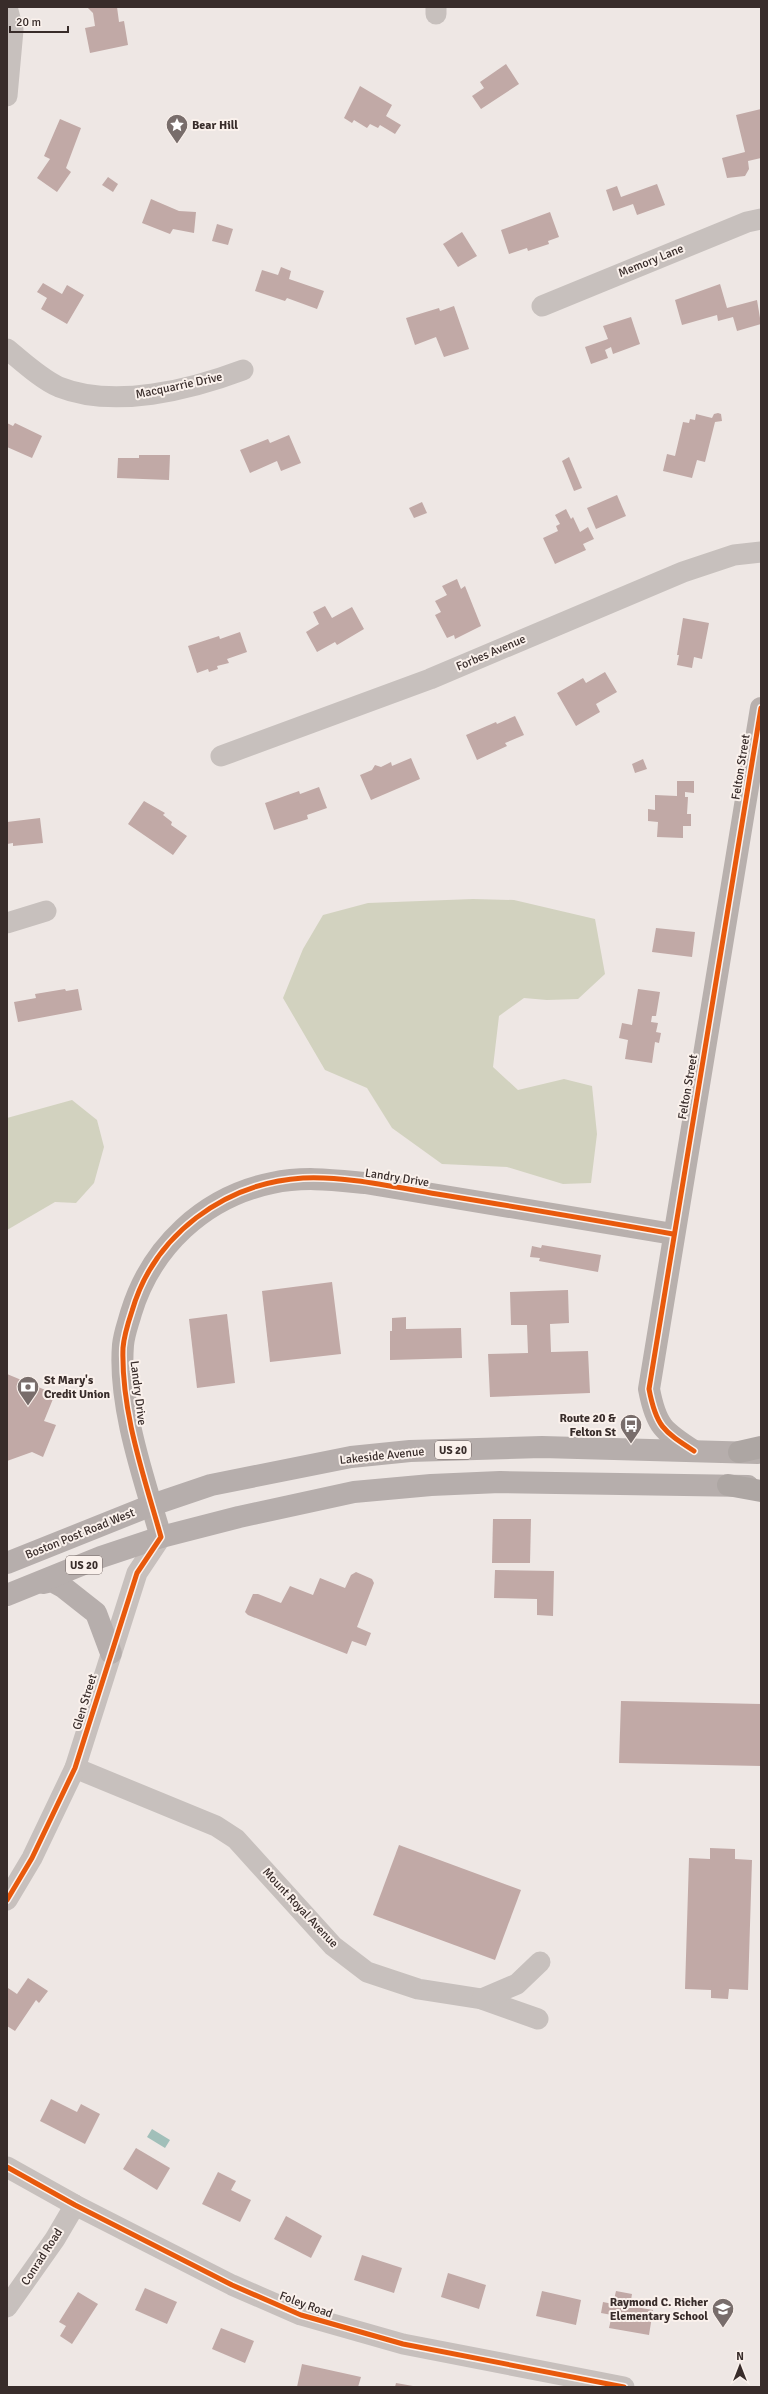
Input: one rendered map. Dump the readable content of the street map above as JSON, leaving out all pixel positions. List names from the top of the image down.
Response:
{
  "streets": {
    "main road": ["US 20", "Lakeside Avenue", "Boston Post Road West"],
    "street": [
      "Memory Lane",
      "Macquarrie Drive",
      "Forbes Avenue",
      "Felton Street",
      "Landry Drive",
      "Glen Street",
      "Mount Royal Avenue",
      "Conrad Road",
      "Foley Road"
    ]
  },
  "crossings": [
    ["Felton Street", "Landry Drive"],
    ["Felton Street", "Lakeside Avenue"],
    ["Landry Drive", "Lakeside Avenue"],
    ["Landry Drive", "Boston Post Road West"],
    ["US 20", "Glen Street"],
    ["Lakeside Avenue", "Boston Post Road West"],
    ["Glen Street", "Mount Royal Avenue"],
    ["Conrad Road", "Foley Road"]
  ],
  "places": {
    "place": ["Bear Hill"],
    "bank": ["St Mary's Credit Union"],
    "bus stop": ["Route 20 & Felton St"],
    "school or university": ["Raymond C. Richer Elementary School"]
  },
  "scale_bar": "20 m",
  "north": "top"
}
